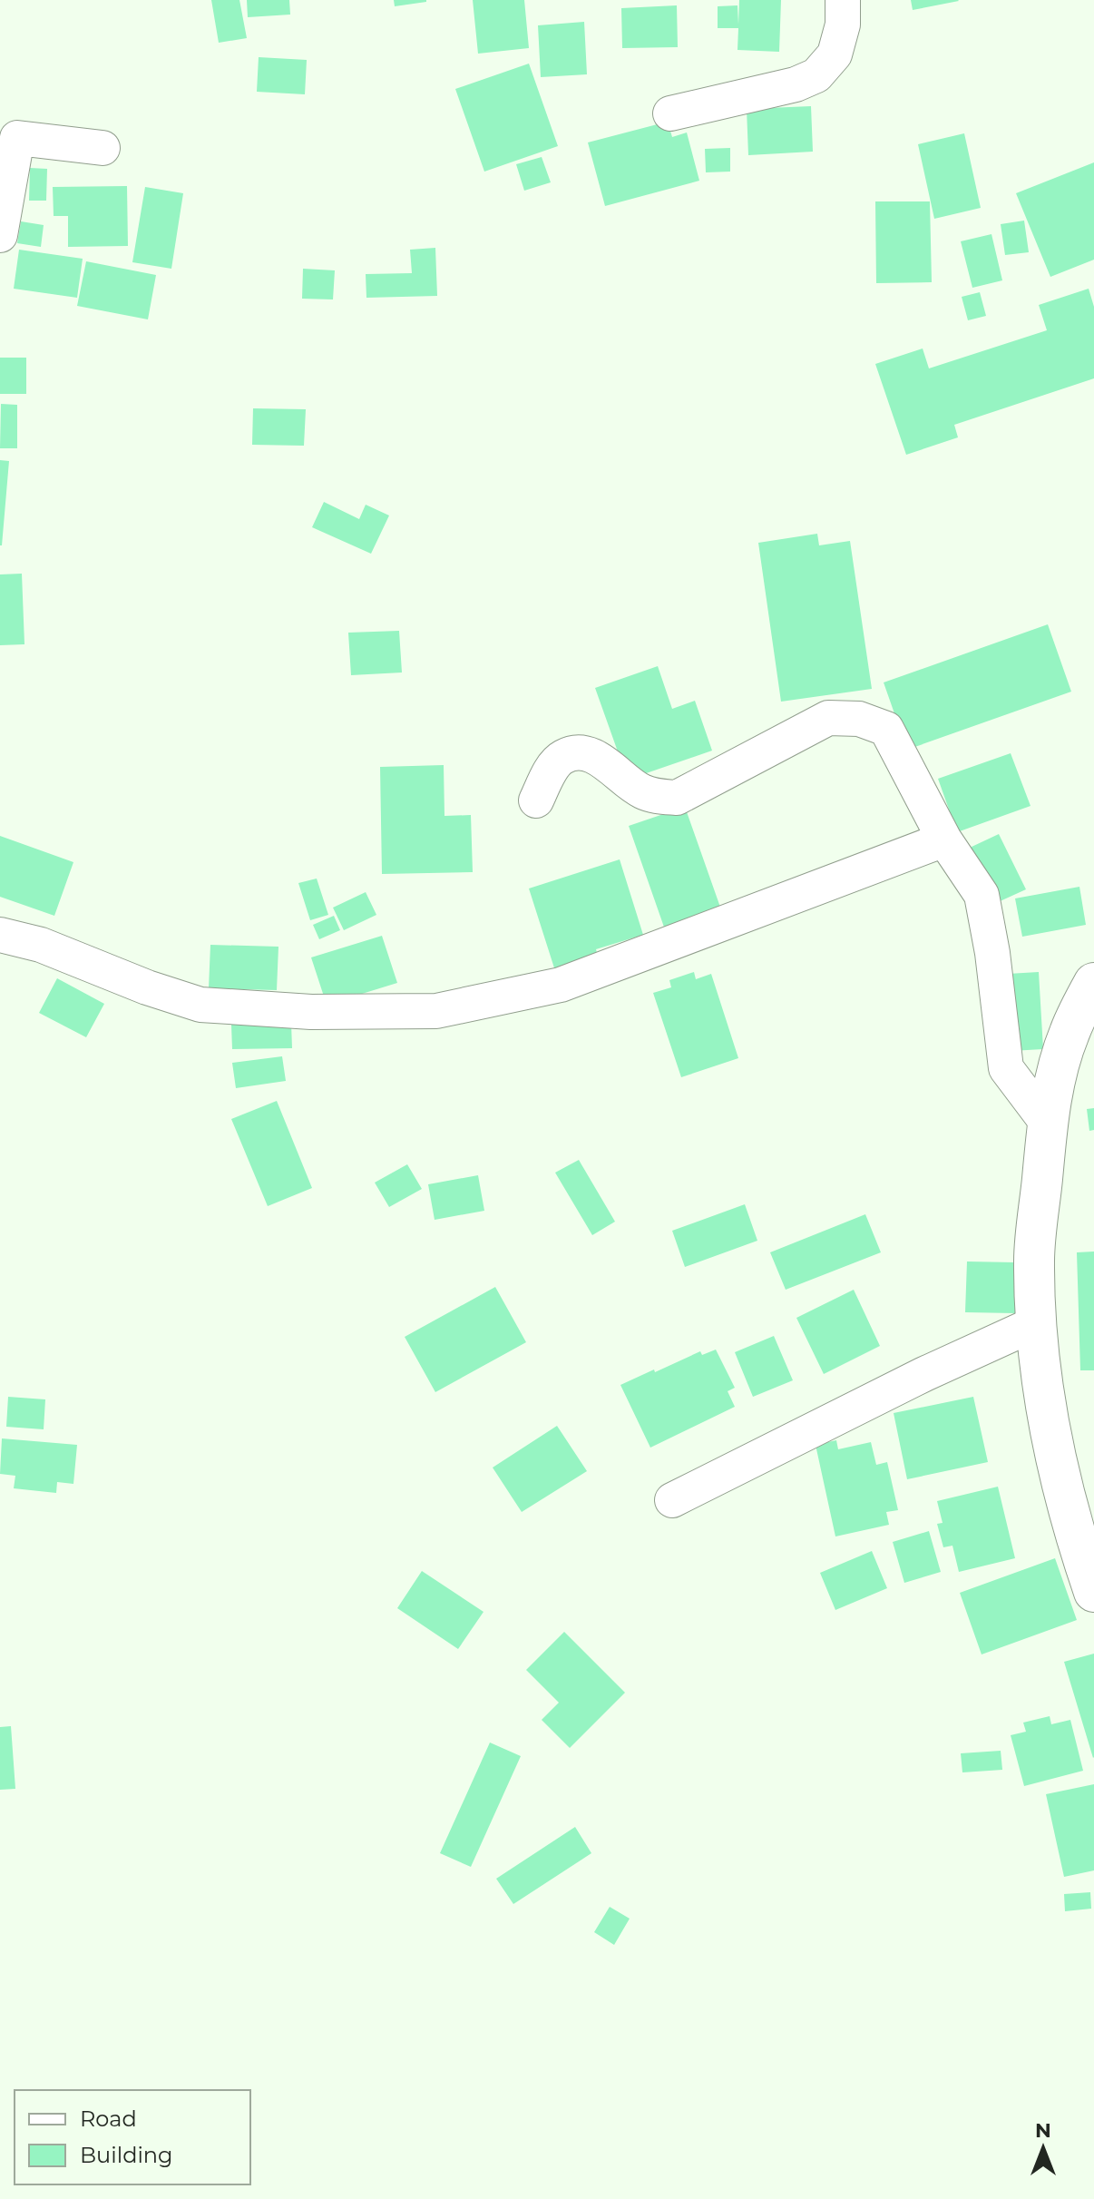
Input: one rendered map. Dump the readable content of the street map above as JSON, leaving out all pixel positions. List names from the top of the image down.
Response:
{
  "legend": ["Road", "Building"],
  "north": "top"
}
